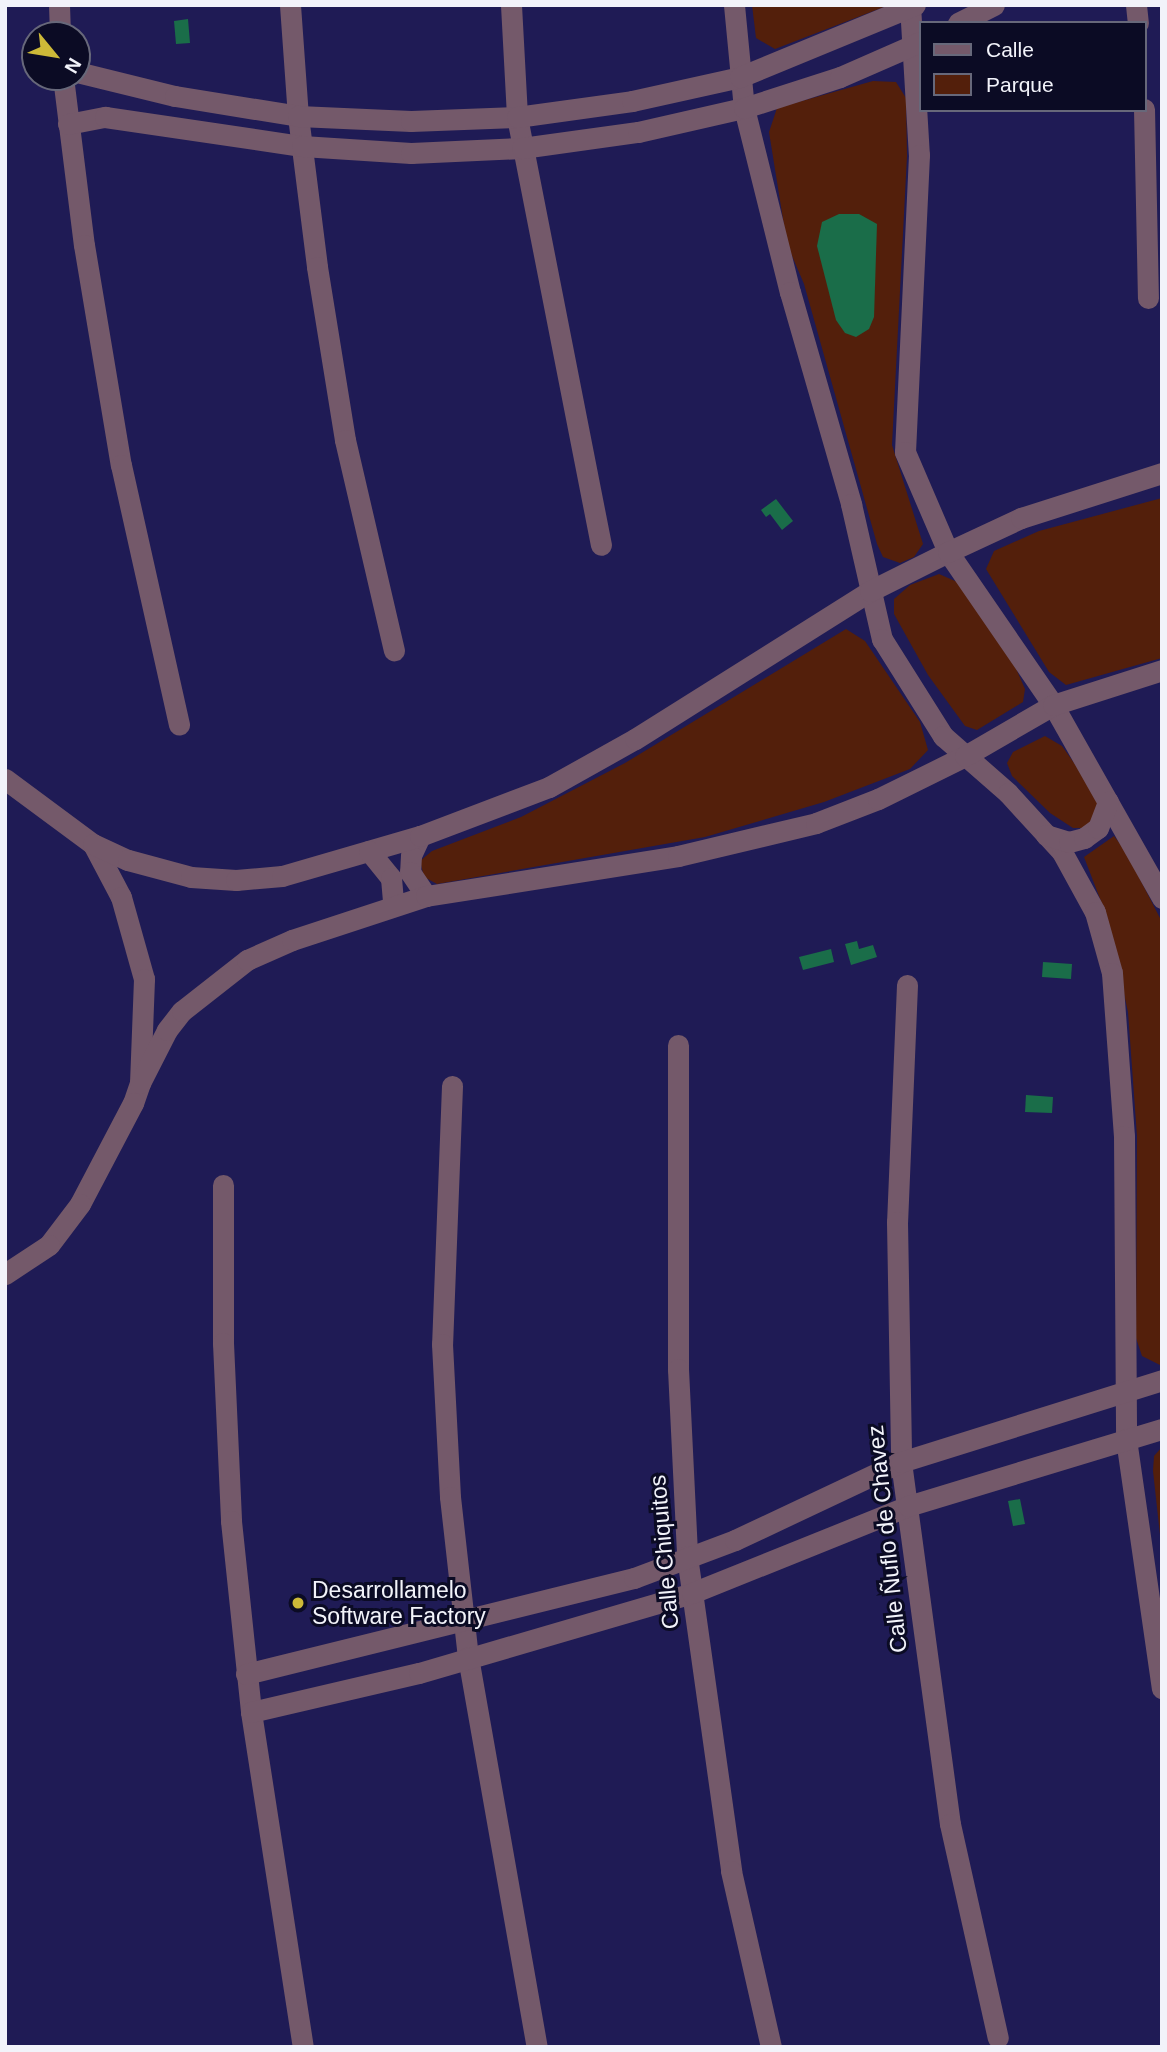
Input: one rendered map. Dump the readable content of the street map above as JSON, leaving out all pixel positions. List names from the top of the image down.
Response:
{
  "streets": {
    "street": ["Calle Ñuflo de Chavez", "Calle Chiquitos"]
  },
  "places": ["Desarrollamelo Software Factory"],
  "legend": ["Calle", "Parque"],
  "north": "bottom right"
}
